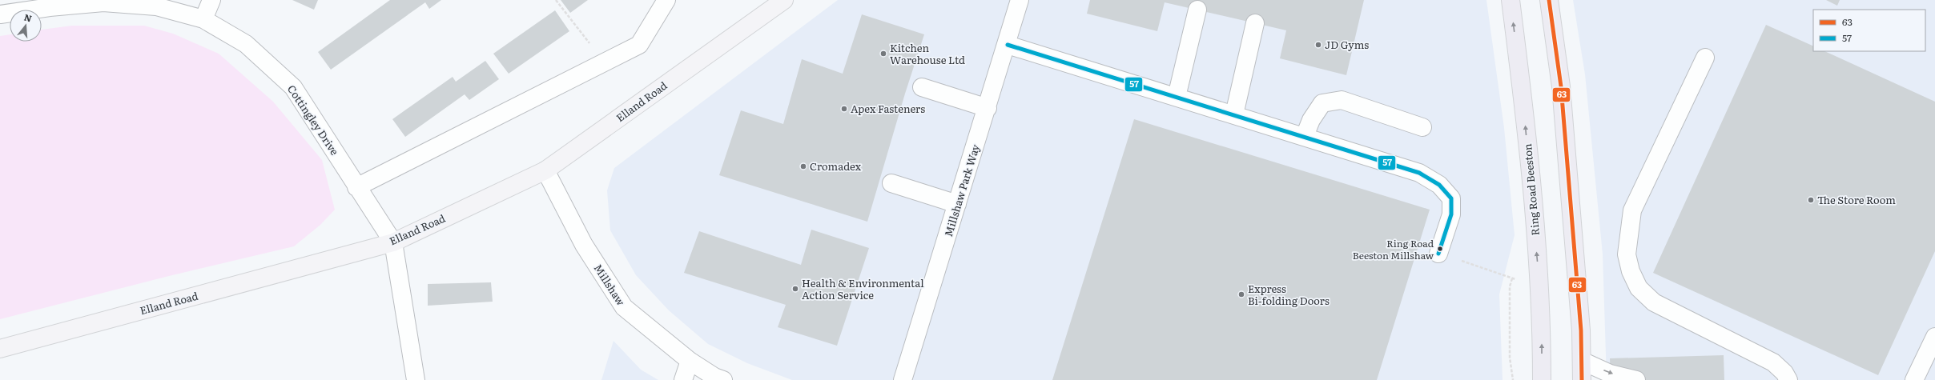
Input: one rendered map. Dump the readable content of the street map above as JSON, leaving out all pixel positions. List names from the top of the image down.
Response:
{
  "streets": {
    "highway": ["Ring Road Beeston"],
    "main road": ["Elland Road"],
    "street": ["Cottingley Drive", "Millshaw Park Way", "Millshaw"]
  },
  "crossings": [
    ["Elland Road", "Cottingley Drive"],
    ["Elland Road", "Millshaw"]
  ],
  "places": [
    "JD Gyms",
    "Kitchen Warehouse Ltd",
    "Apex Fasteners",
    "Cromadex",
    "The Store Room",
    "Ring Road Beeston Millshaw",
    "Health & Environmental Action Service",
    "Express Bi-folding Doors"
  ],
  "lines": ["transit line 63", "transit line 57"],
  "legend": ["63", "57"],
  "north": "top"
}
